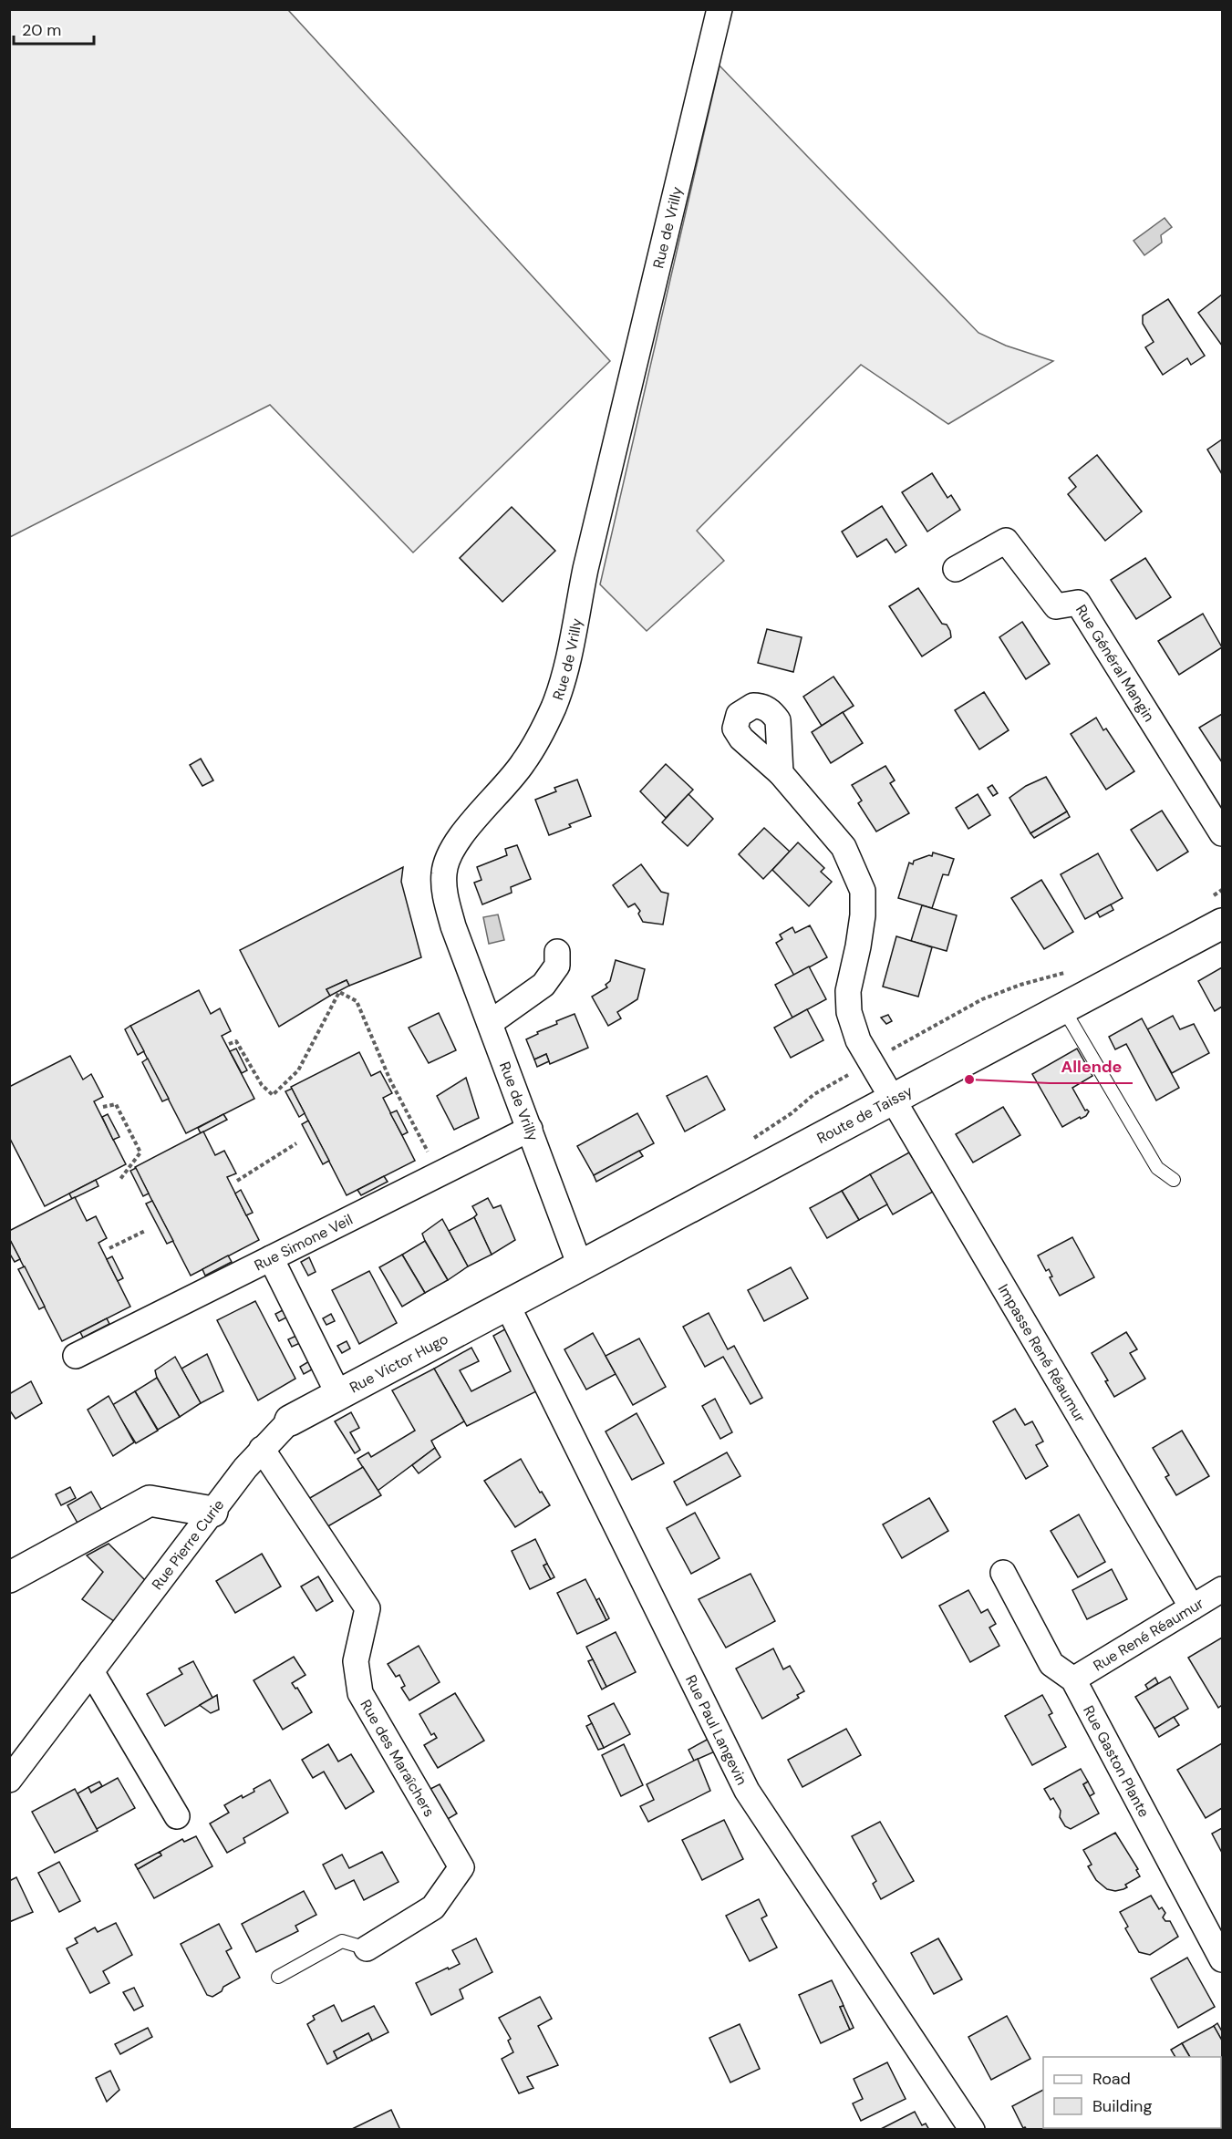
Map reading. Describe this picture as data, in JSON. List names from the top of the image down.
{
  "streets": {
    "street": [
      "Rue de Vrilly",
      "Rue Général Mangin",
      "Route de Taissy",
      "Rue Simone Veil",
      "Impasse René Réaumur",
      "Rue Victor Hugo",
      "Rue Pierre Curie",
      "Rue René Réaumur",
      "Rue Paul Langevin",
      "Rue des Maraîchers",
      "Rue Gaston Plante"
    ]
  },
  "crossings": [
    ["Rue de Vrilly", "Route de Taissy"],
    ["Rue de Vrilly", "Rue Simone Veil"],
    ["Route de Taissy", "Impasse René Réaumur"],
    ["Route de Taissy", "Rue Victor Hugo"],
    ["Route de Taissy", "Rue Paul Langevin"],
    ["Impasse René Réaumur", "Rue René Réaumur"],
    ["Rue Victor Hugo", "Rue Pierre Curie"],
    ["Rue Victor Hugo", "Rue Paul Langevin"],
    ["Rue Pierre Curie", "Rue des Maraîchers"],
    ["Rue René Réaumur", "Rue Gaston Plante"]
  ],
  "places": ["Allende"],
  "legend": ["Road", "Building"],
  "scale_bar": "20 m"
}
